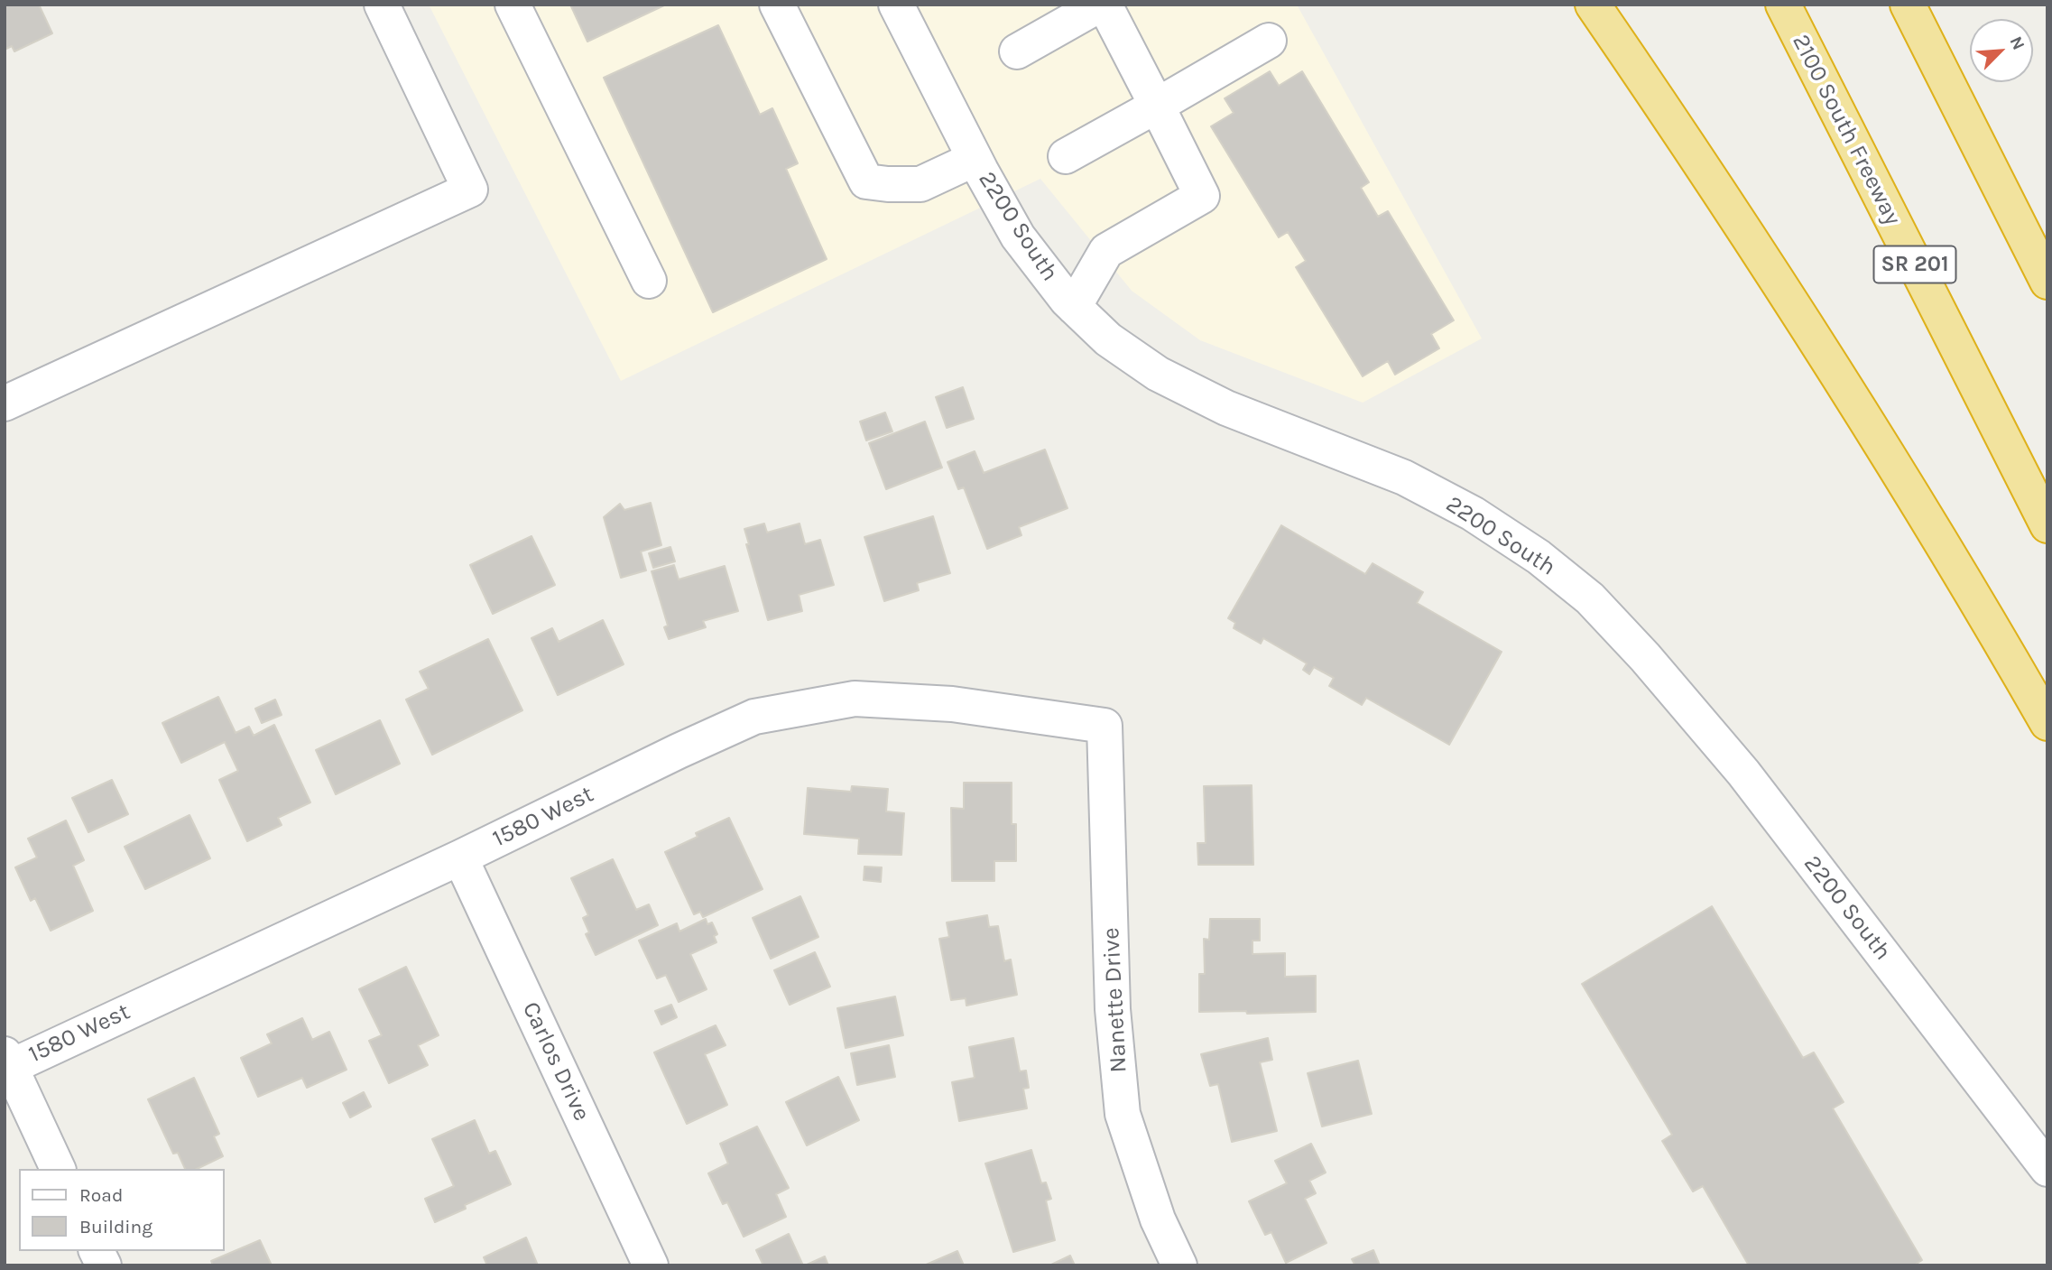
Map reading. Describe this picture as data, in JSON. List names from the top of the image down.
{
  "streets": {
    "highway": ["2100 South Freeway", "SR 201"],
    "street": [
      "2200 South",
      "1580 West",
      "Nanette Drive",
      "Carlos Drive"
    ]
  },
  "crossings": [
    ["1580 West", "Nanette Drive"],
    ["1580 West", "Carlos Drive"]
  ],
  "legend": ["Road", "Building"],
  "north": "top right"
}
